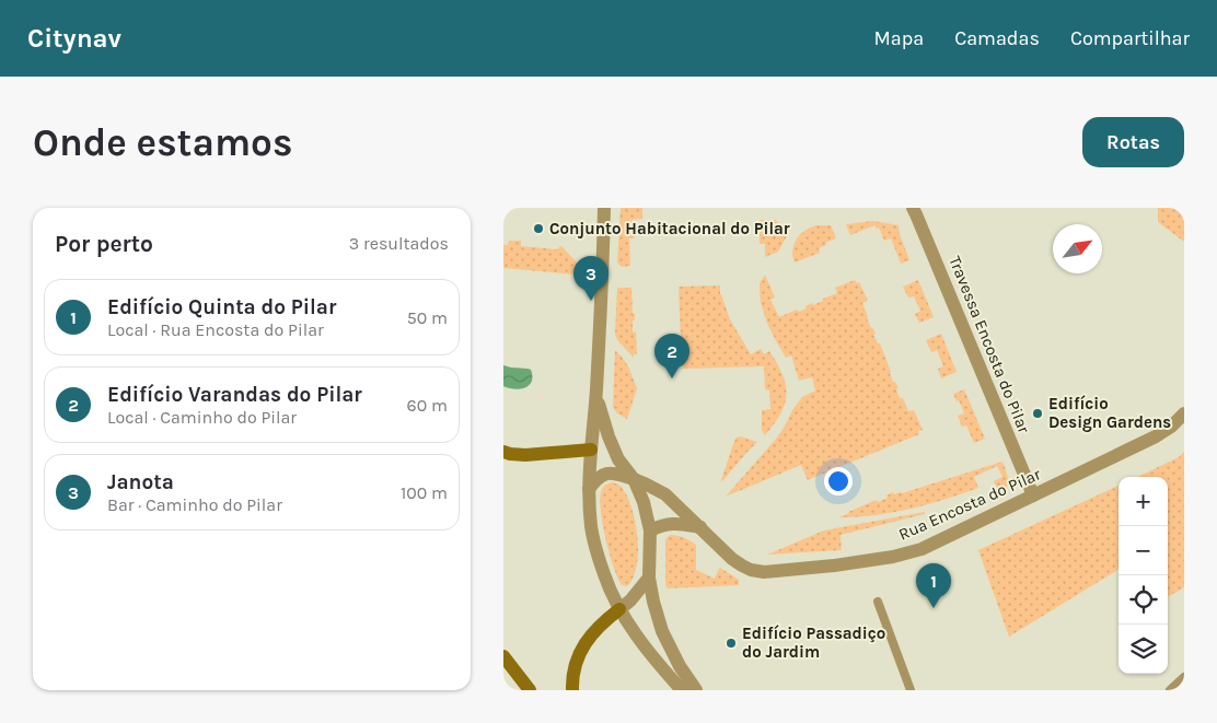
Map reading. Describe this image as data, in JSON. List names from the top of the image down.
{
  "streets": {
    "street": ["Travessa Encosta do Pilar", "Rua Encosta do Pilar"]
  },
  "crossings": [
    ["Travessa Encosta do Pilar", "Rua Encosta do Pilar"]
  ],
  "places": ["Conjunto Habitacional do Pilar", "Edifício Design Gardens", "Edifício Passadiço do Jardim"],
  "north": "top right",
  "page": {
    "header": "Citynav",
    "nav": ["Mapa", "Camadas", "Compartilhar"],
    "buttons": "Rotas",
    "title": "Onde estamos",
    "heading": ["Por perto", "3 resultados"],
    "pins": ["3", "2", "1"],
    "list": [
      {
        "mark": "1",
        "name": "Edifício Quinta do Pilar",
        "note": "Local · Rua Encosta do Pilar",
        "value": "50 m"
      },
      {
        "mark": "2",
        "name": "Edifício Varandas do Pilar",
        "note": "Local · Caminho do Pilar",
        "value": "60 m"
      },
      {
        "mark": "3",
        "name": "Janota",
        "note": "Bar · Caminho do Pilar",
        "value": "100 m"
      }
    ],
    "map_buttons": ["+", "−"]
  }
}
